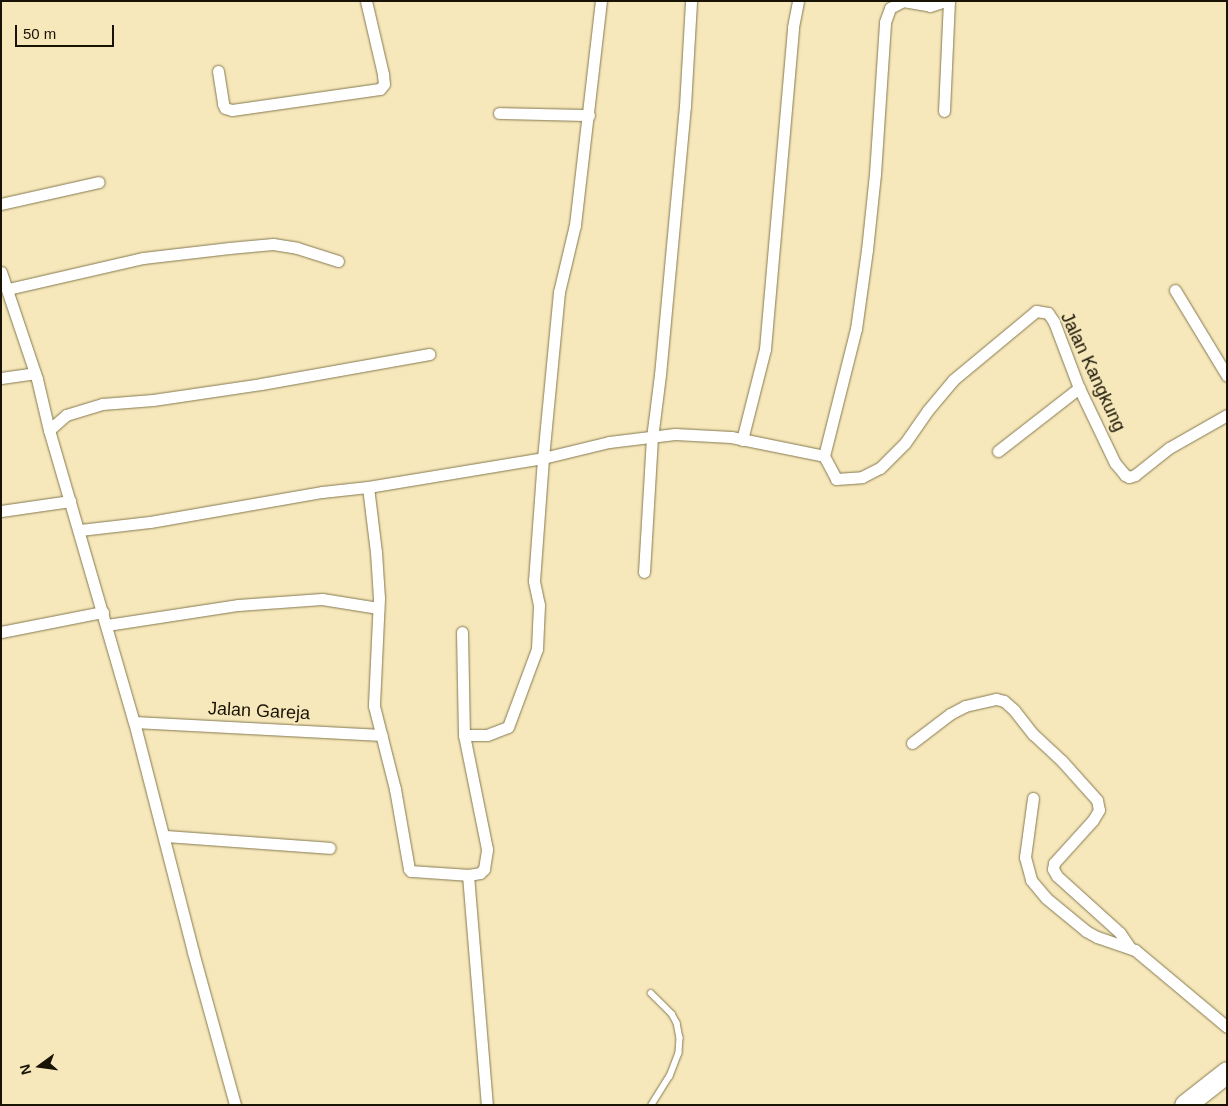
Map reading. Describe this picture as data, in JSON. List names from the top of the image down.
{
  "streets": {
    "street": ["Jalan Kangkung", "Jalan Gareja"]
  },
  "scale_bar": "50 m",
  "north": "left"
}
